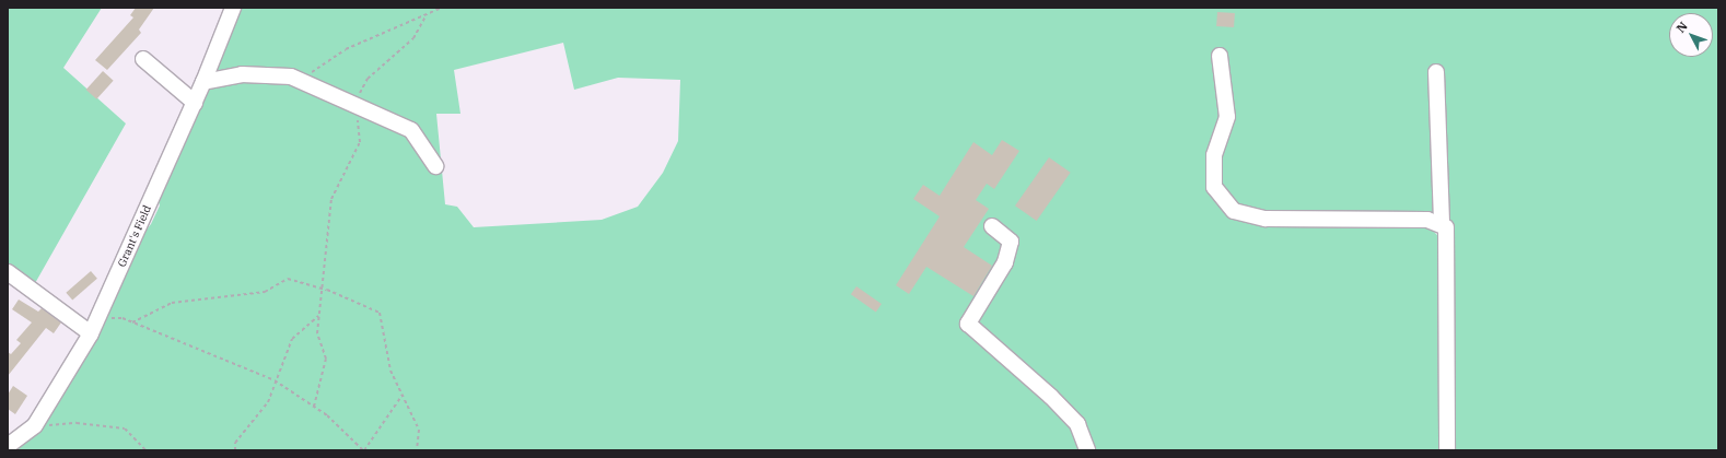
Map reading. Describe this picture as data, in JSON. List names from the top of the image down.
{
  "streets": {
    "street": ["Grant's Field"]
  },
  "north": "top left"
}
